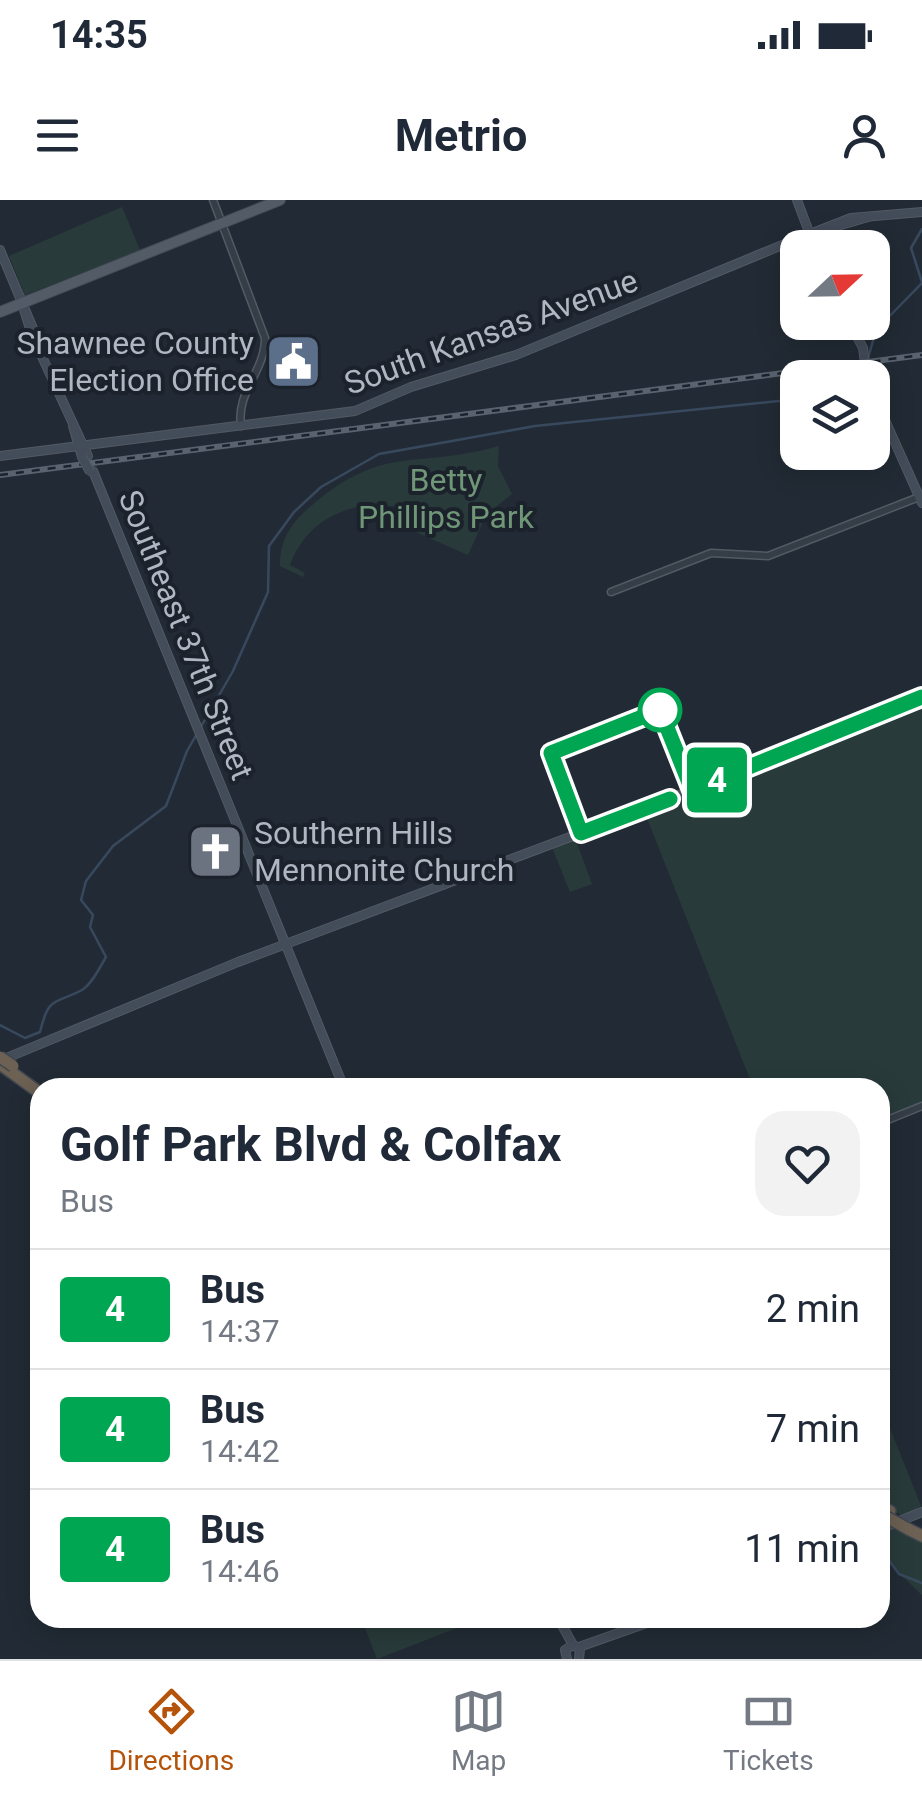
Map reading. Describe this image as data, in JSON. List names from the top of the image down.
{
  "streets": {
    "main road": ["South Kansas Avenue", "Southeast 37th Street"]
  },
  "crossings": [
    ["South Kansas Avenue", "Southeast 37th Street"]
  ],
  "parks": ["Betty Phillips Park"],
  "places": {
    "public building": ["Shawnee County Election Office"],
    "church": ["Southern Hills Mennonite Church"]
  },
  "lines": ["bus line 4"],
  "north": "right",
  "page": {
    "status": "14:35",
    "header": "Metrio",
    "on_map": "4",
    "heading": ["Golf Park Blvd & Colfax", "Bus"],
    "list": [
      {
        "mark": "4",
        "name": "Bus",
        "note": "14:37",
        "value": "2 min"
      },
      {
        "mark": "4",
        "name": "Bus",
        "note": "14:42",
        "value": "7 min"
      },
      {
        "mark": "4",
        "name": "Bus",
        "note": "14:46",
        "value": "11 min"
      }
    ],
    "tabs": ["Directions", "Map", "Tickets"]
  }
}
